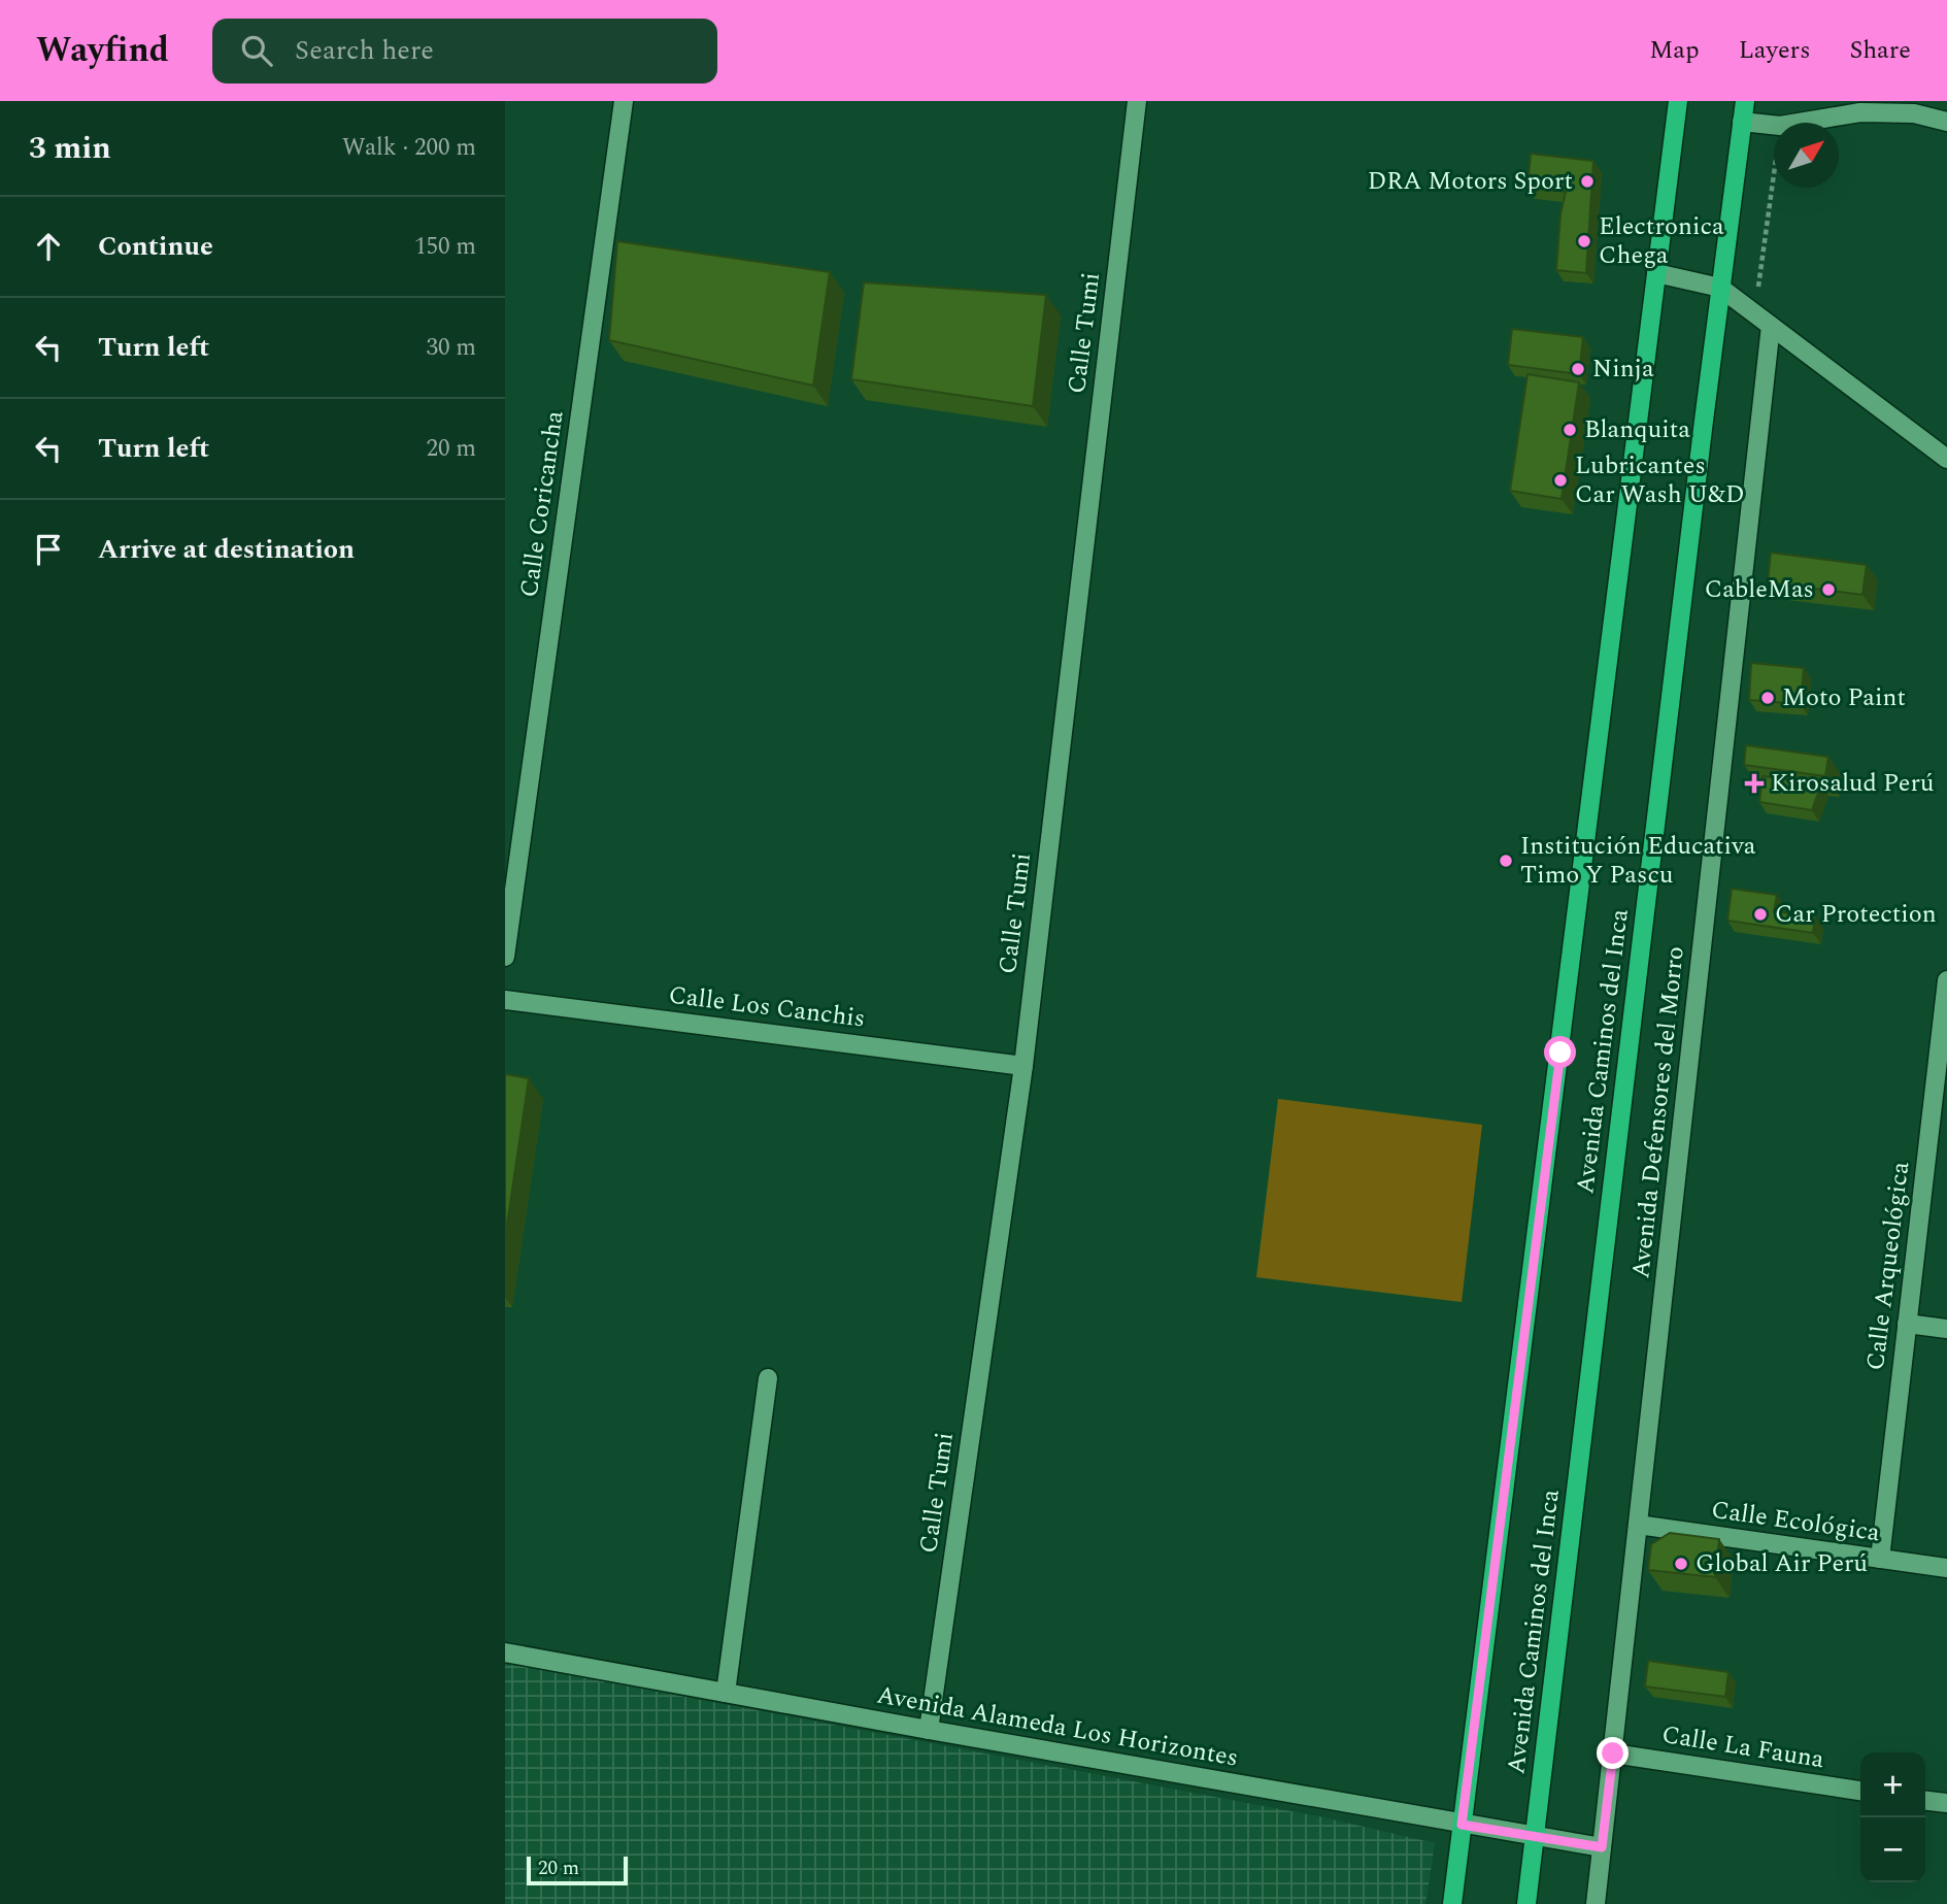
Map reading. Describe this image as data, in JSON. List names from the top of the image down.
{
  "streets": {
    "main road": ["Avenida Caminos del Inca"],
    "street": [
      "Calle Tumi",
      "Calle Coricancha",
      "Calle Los Canchis",
      "Avenida Defensores del Morro",
      "Calle Arqueológica",
      "Calle Ecológica",
      "Avenida Alameda Los Horizontes",
      "Calle La Fauna"
    ]
  },
  "crossings": [
    ["Calle Tumi", "Calle Los Canchis"],
    ["Calle Tumi", "Avenida Alameda Los Horizontes"],
    ["Avenida Caminos del Inca", "Avenida Alameda Los Horizontes"],
    ["Avenida Defensores del Morro", "Calle Ecológica"],
    ["Avenida Defensores del Morro", "Avenida Alameda Los Horizontes"],
    ["Avenida Defensores del Morro", "Calle La Fauna"],
    ["Calle Arqueológica", "Calle Ecológica"]
  ],
  "places": {
    "other": [
      "DRA Motors Sport",
      "Electronica Chega",
      "Ninja",
      "Blanquita",
      "Lubricantes Car Wash U&D",
      "CableMas",
      "Moto Paint",
      "Institución Educativa Timo Y Pascu",
      "Car Protection",
      "Global Air Perú"
    ],
    "health": ["Kirosalud Perú"]
  },
  "scale_bar": "20 m",
  "north": "top right",
  "page": {
    "header": "Wayfind",
    "search": "Search here",
    "nav": ["Map", "Layers", "Share"],
    "heading": ["3 min", "Walk · 200 m"],
    "list": [
      ["Continue", "150 m"],
      ["Turn left", "30 m"],
      ["Turn left", "20 m"],
      "Arrive at destination"
    ],
    "map_buttons": ["+", "−"],
    "scale": "20 m"
  }
}
